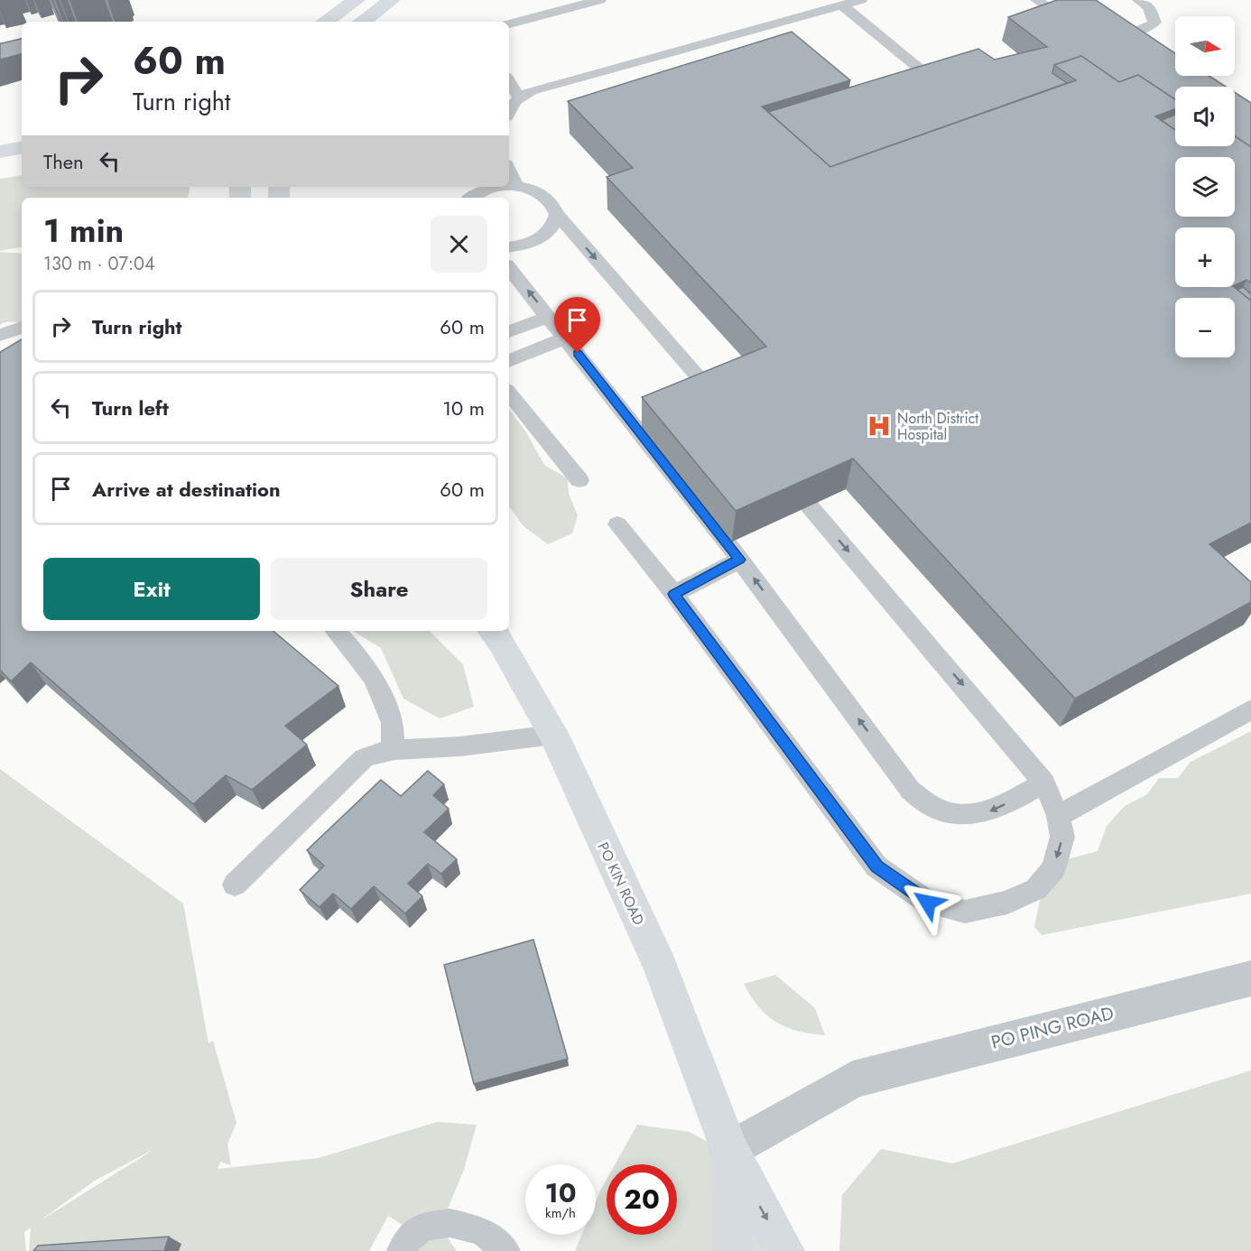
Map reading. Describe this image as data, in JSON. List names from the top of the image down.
{
  "streets": {
    "street": ["PO KIN ROAD", "PO PING ROAD"]
  },
  "crossings": [
    ["PO KIN ROAD", "PO PING ROAD"]
  ],
  "places": {
    "hospital": ["North District Hospital"]
  },
  "north": "right",
  "page": {
    "map_buttons": ["+", "−"],
    "turn": ["60 m", "Turn right"],
    "then": "Then",
    "heading": ["1 min", "130 m · 07:04"],
    "list": [
      {
        "name": "Turn right",
        "value": "60 m"
      },
      {
        "name": "Turn left",
        "value": "10 m"
      },
      {
        "name": "Arrive at destination",
        "value": "60 m"
      }
    ],
    "buttons": ["Exit", "Share"],
    "speed": "10 km/h",
    "limit": "20"
  }
}
